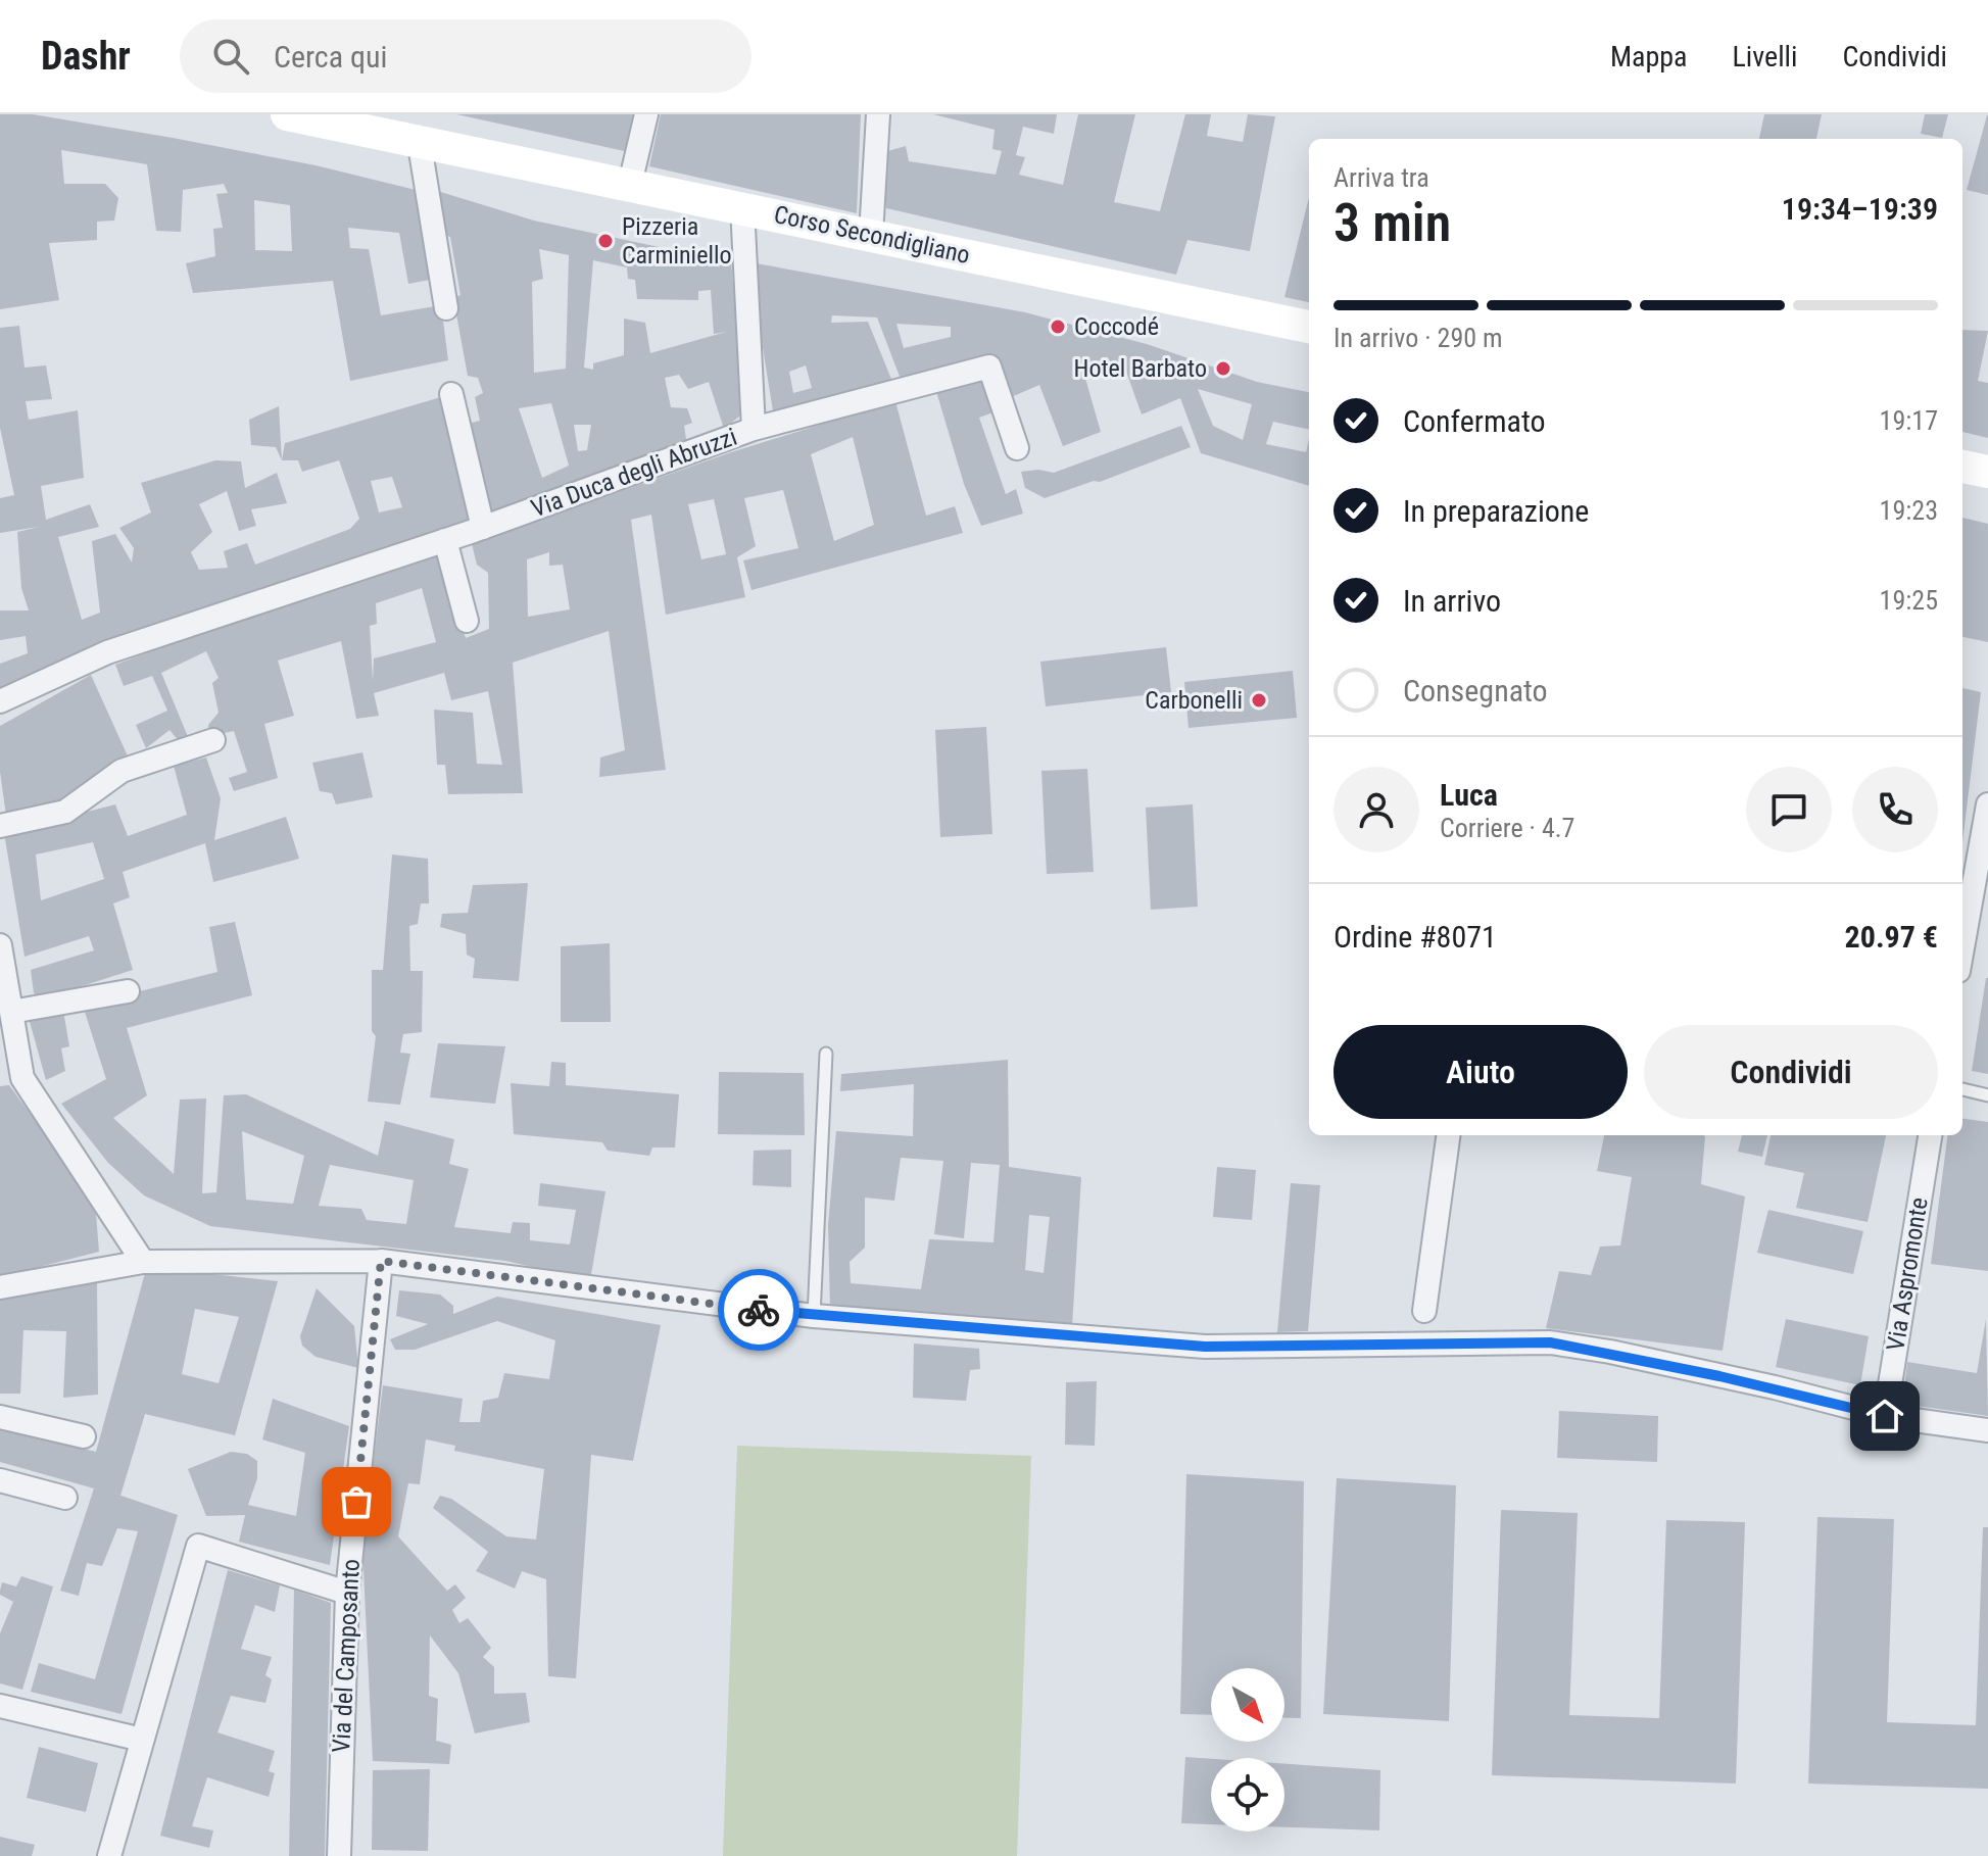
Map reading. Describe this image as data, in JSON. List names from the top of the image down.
{
  "streets": {
    "main road": ["Corso Secondigliano"],
    "street": ["Via Duca degli Abruzzi", "Via Aspromonte", "Via del Camposanto"]
  },
  "crossings": [
    ["Corso Secondigliano", "Via Duca degli Abruzzi"]
  ],
  "places": [
    "Pizzeria Carminiello",
    "Coccodé",
    "Hotel Barbato",
    "Carbonelli"
  ],
  "north": "bottom right",
  "page": {
    "header": "Dashr",
    "search": "Cerca qui",
    "nav": ["Mappa", "Livelli", "Condividi"],
    "heading": ["3 min", "Arriva tra", "19:34–19:39"],
    "panel": [
      "Luca",
      "Corriere · 4.7",
      "Ordine #8071",
      "20.97 €"
    ],
    "bar": "In arrivo · 290 m",
    "list": [
      ["Confermato", "19:17"],
      ["In preparazione", "19:23"],
      ["In arrivo", "19:25"],
      "Consegnato"
    ],
    "buttons": ["Aiuto", "Condividi"]
  }
}
